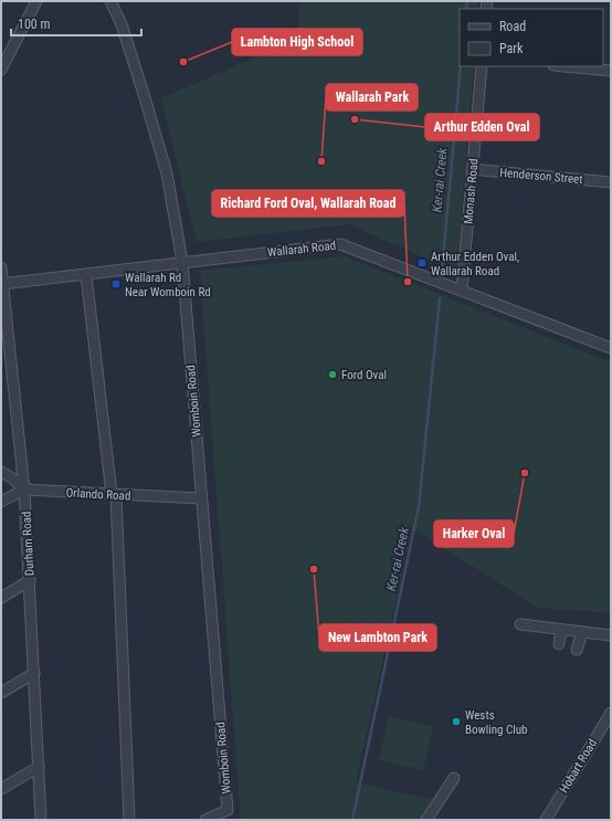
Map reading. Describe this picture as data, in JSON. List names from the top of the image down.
{
  "streets": {
    "street": [
      "Henderson Street",
      "Monash Road",
      "Wallarah Road",
      "Womboin Road",
      "Orlando Road",
      "Durham Road",
      "Hobart Road"
    ]
  },
  "crossings": [
    ["Henderson Street", "Monash Road"],
    ["Monash Road", "Wallarah Road"],
    ["Wallarah Road", "Womboin Road"],
    ["Wallarah Road", "Durham Road"],
    ["Womboin Road", "Orlando Road"],
    ["Orlando Road", "Durham Road"]
  ],
  "water": ["Ker-rai Creek"],
  "places": {
    "other": [
      "Lambton High School",
      "Arthur Edden Oval",
      "Wallarah Park",
      "Richard Ford Oval, Wallarah Road",
      "Ford Oval",
      "Harker Oval",
      "New Lambton Park",
      "Wests Bowling Club"
    ],
    "transit": ["Arthur Edden Oval, Wallarah Road", "Wallarah Rd Near Womboin Rd"]
  },
  "legend": ["Road", "Park"],
  "scale_bar": "100 m"
}
